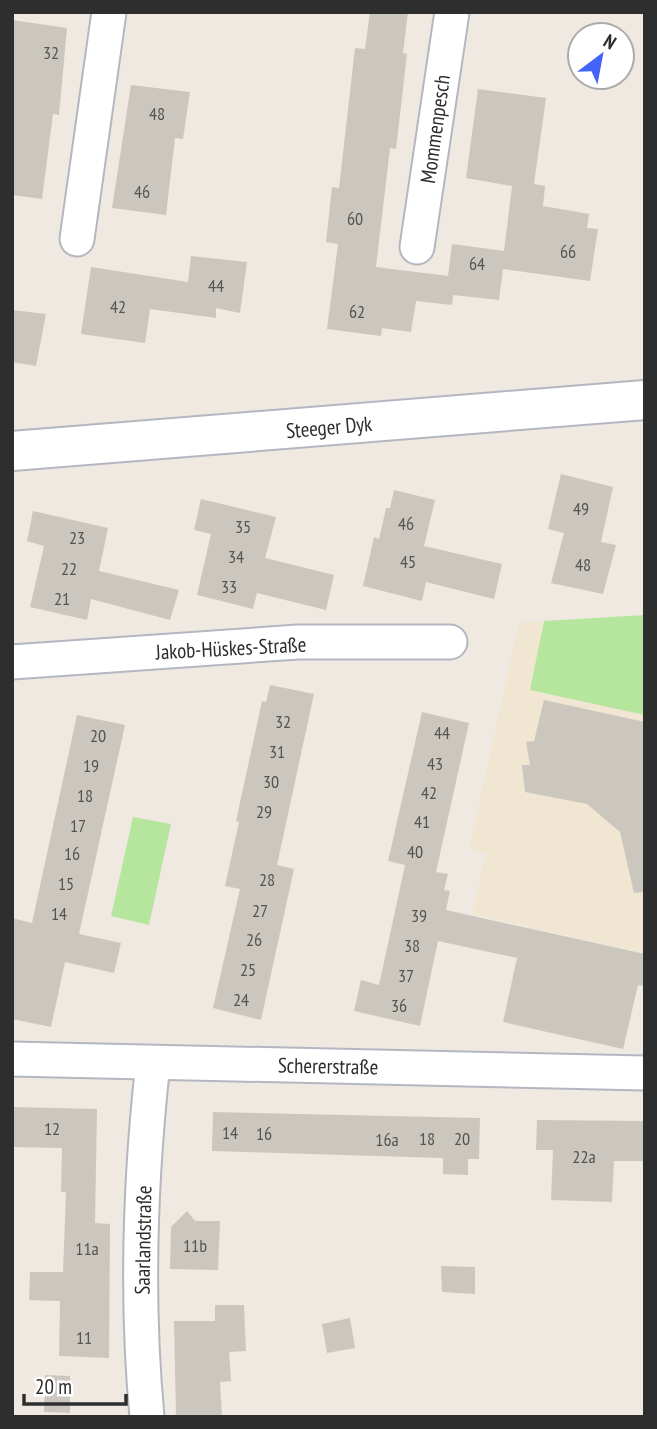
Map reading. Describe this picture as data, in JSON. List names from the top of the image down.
{
  "streets": {
    "street": [
      "Mommenpesch",
      "Steeger Dyk",
      "Jakob-Hüskes-Straße",
      "Schererstraße",
      "Saarlandstraße"
    ]
  },
  "crossings": [
    ["Schererstraße", "Saarlandstraße"]
  ],
  "house_numbers": [
    "32",
    "48",
    "46",
    "60",
    "66",
    "64",
    "44",
    "42",
    "62",
    "49",
    "46",
    "35",
    "23",
    "34",
    "45",
    "48",
    "22",
    "33",
    "21",
    "32",
    "44",
    "20",
    "31",
    "43",
    "19",
    "30",
    "42",
    "18",
    "29",
    "41",
    "17",
    "40",
    "16",
    "28",
    "15",
    "27",
    "14",
    "39",
    "26",
    "38",
    "25",
    "37",
    "24",
    "36",
    "12",
    "14",
    "16",
    "18",
    "20",
    "16a",
    "22a",
    "11b",
    "11a",
    "11"
  ],
  "scale_bar": "20 m",
  "north": "top right"
}
